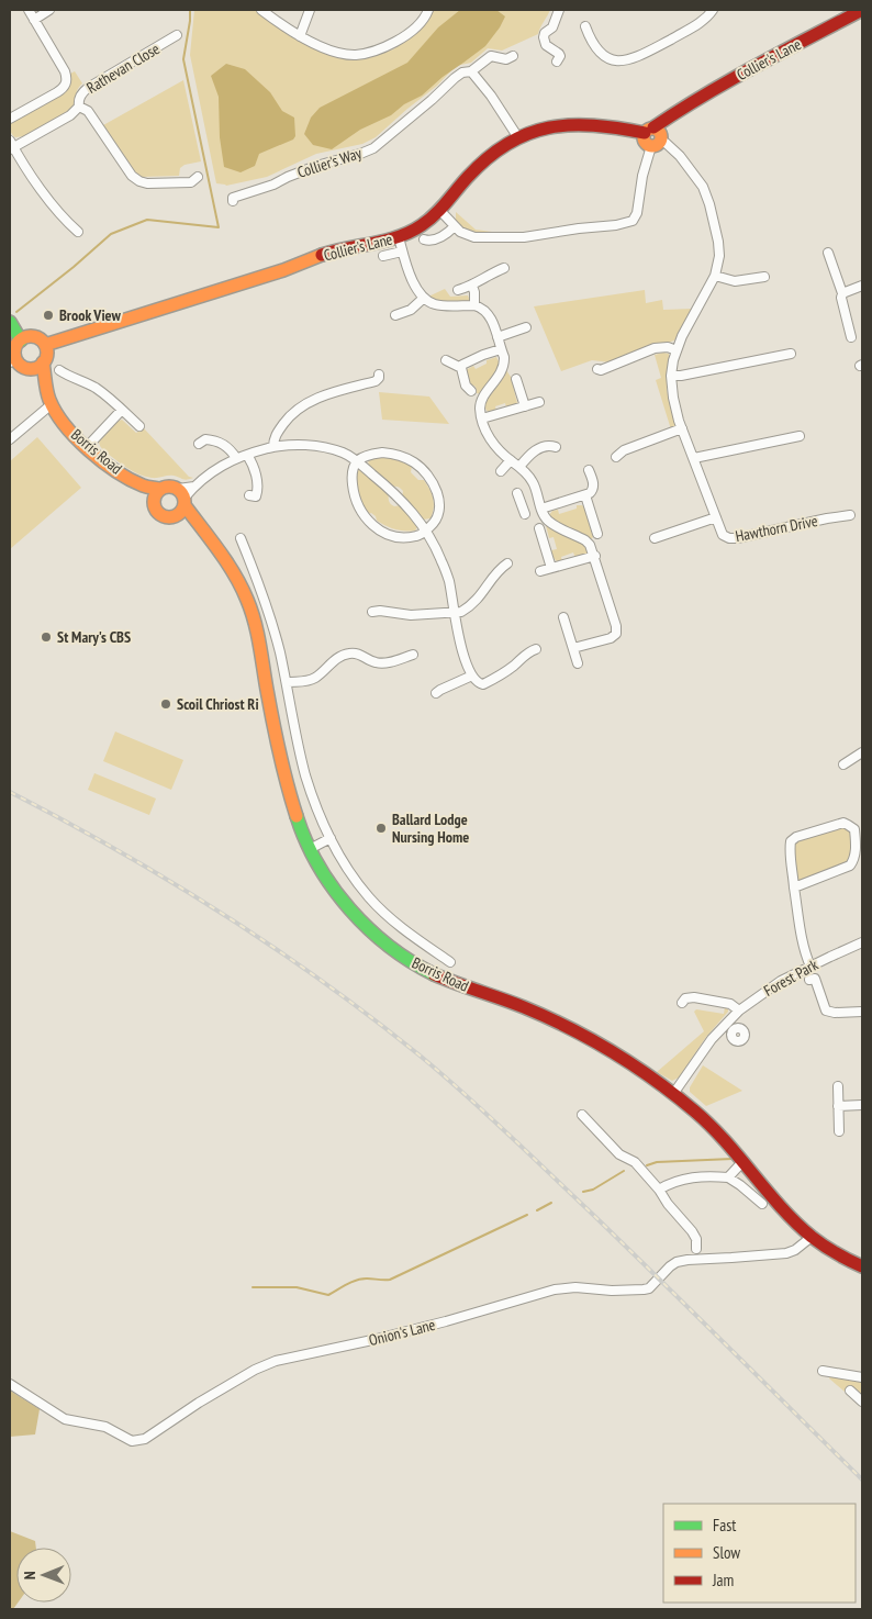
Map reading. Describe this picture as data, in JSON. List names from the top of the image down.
{
  "streets": {
    "street": [
      "Collier's Lane",
      "Rathevan Close",
      "Collier's Way",
      "Borris Road",
      "Hawthorn Drive",
      "Forest Park",
      "Onion's Lane"
    ]
  },
  "crossings": [
    ["Collier's Lane", "Borris Road"],
    ["Collier's Lane", "Hawthorn Drive"],
    ["Borris Road", "Forest Park"],
    ["Borris Road", "Onion's Lane"]
  ],
  "places": [
    "Brook View",
    "St Mary's CBS",
    "Scoil Chriost Ri",
    "Ballard Lodge Nursing Home"
  ],
  "legend": ["Fast", "Slow", "Jam"],
  "north": "left"
}
